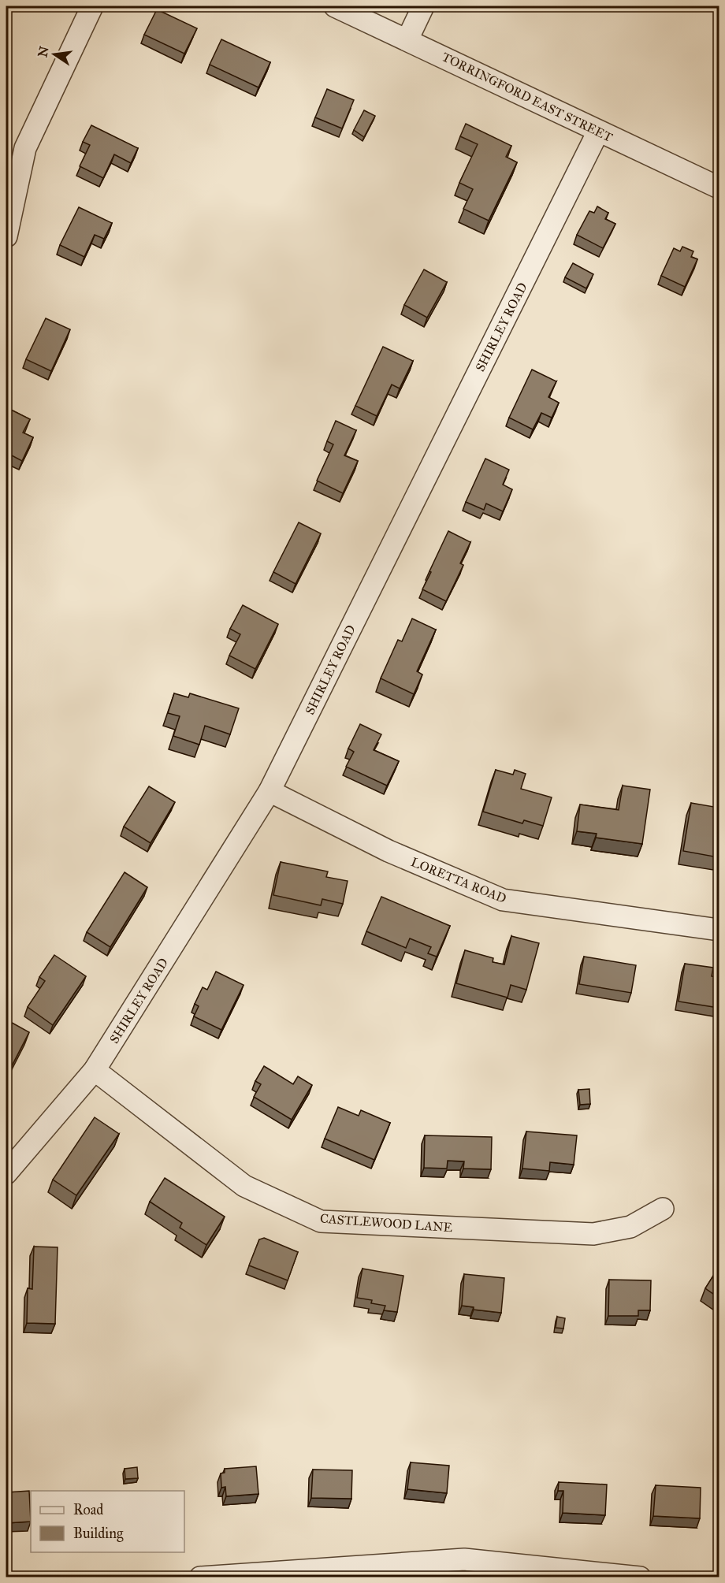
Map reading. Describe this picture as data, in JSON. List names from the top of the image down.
{
  "streets": {
    "street": [
      "TORRINGFORD EAST STREET",
      "SHIRLEY ROAD",
      "LORETTA ROAD",
      "CASTLEWOOD LANE"
    ]
  },
  "crossings": [
    ["TORRINGFORD EAST STREET", "SHIRLEY ROAD"],
    ["SHIRLEY ROAD", "LORETTA ROAD"],
    ["SHIRLEY ROAD", "CASTLEWOOD LANE"]
  ],
  "legend": ["Road", "Building"],
  "north": "left"
}
